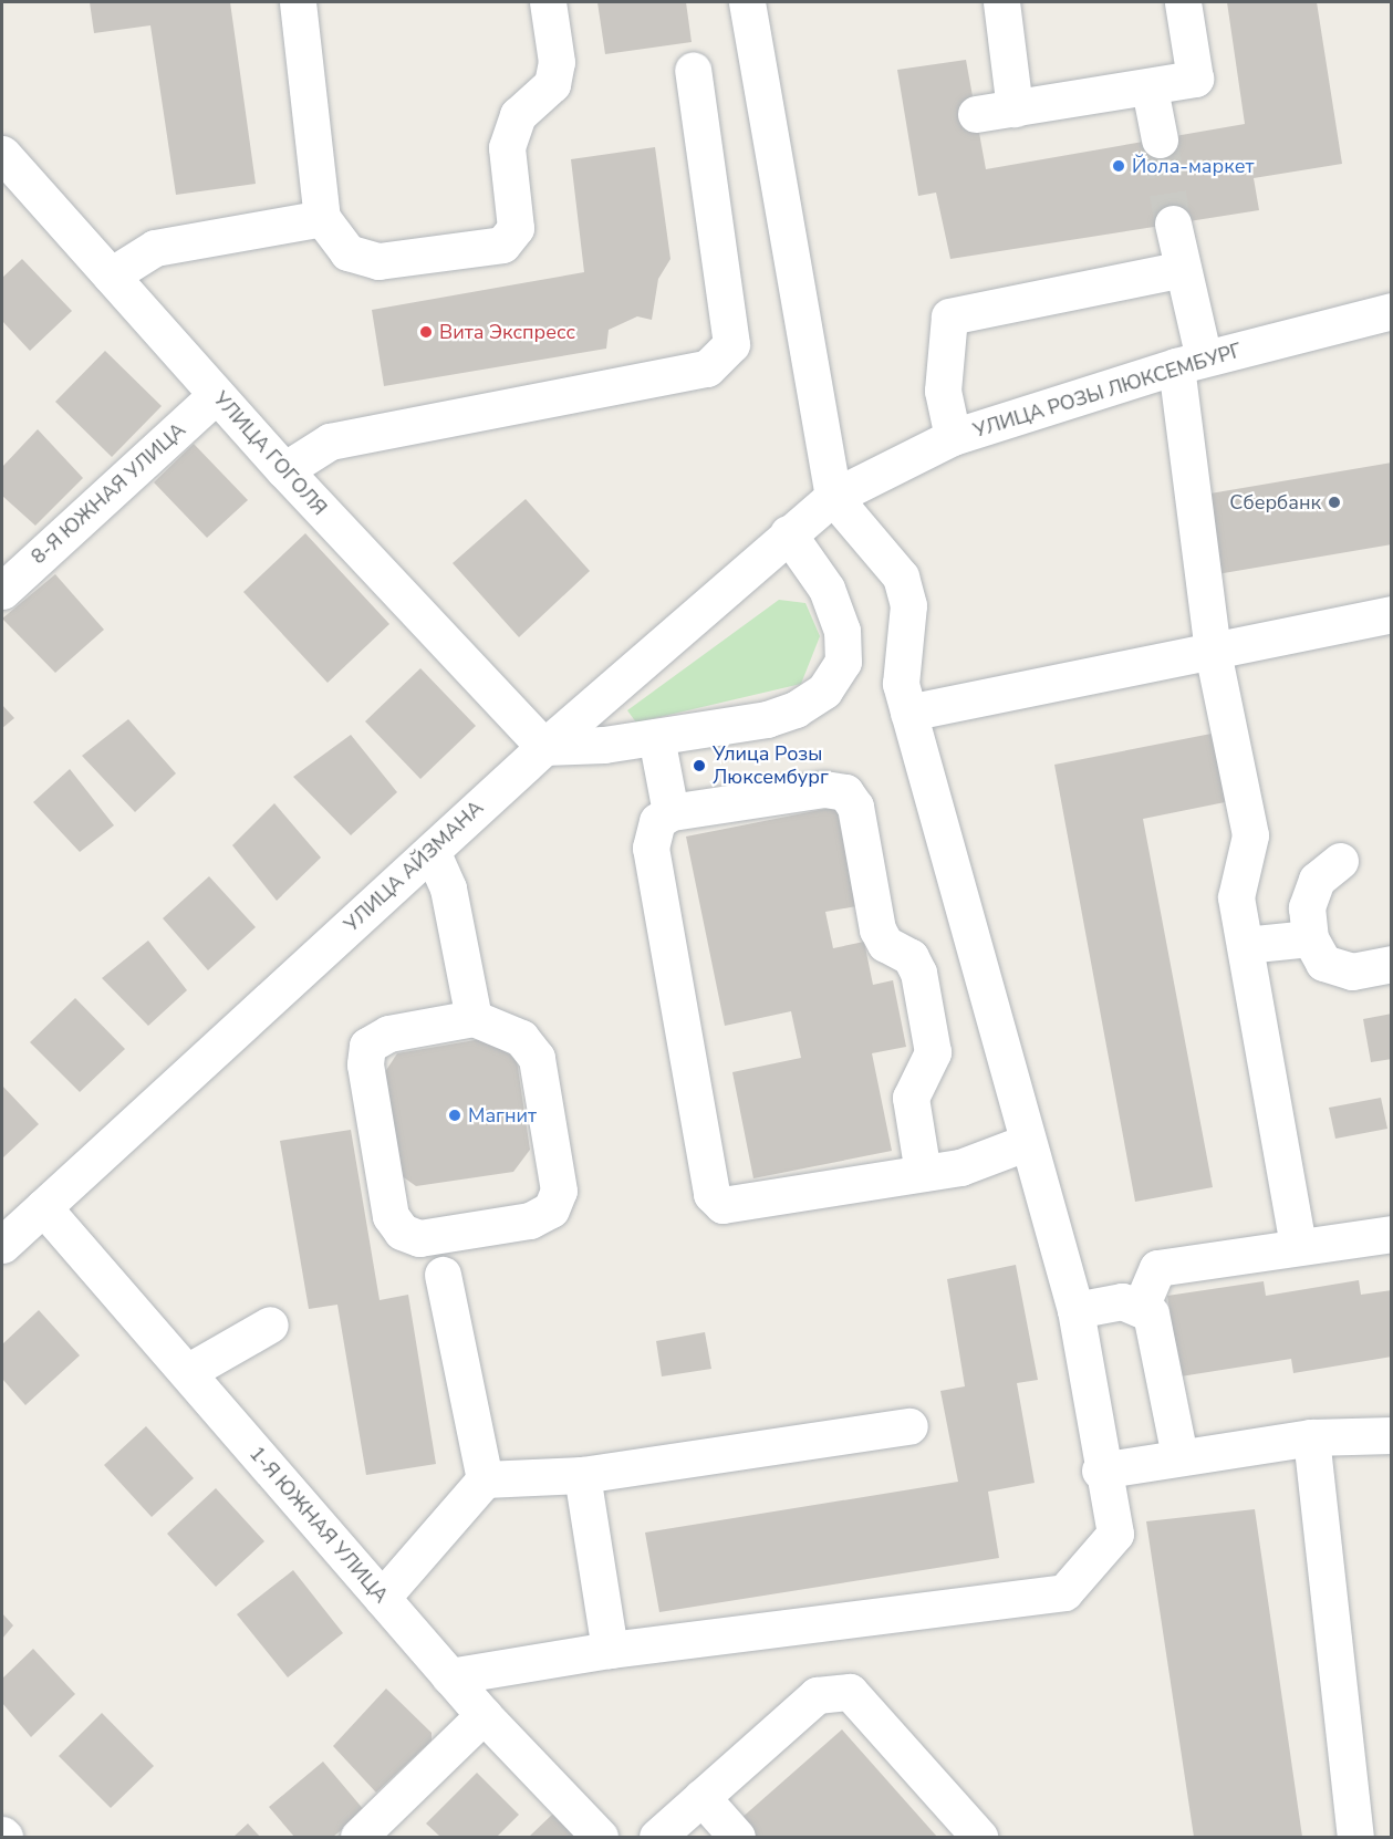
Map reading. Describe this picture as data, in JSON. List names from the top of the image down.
{
  "streets": {
    "street": [
      "УЛИЦА РОЗЫ ЛЮКСЕМБУРГ",
      "УЛИЦА ГОГОЛЯ",
      "8-Я ЮЖНАЯ УЛИЦА",
      "УЛИЦА АЙЗМАНА",
      "1-Я ЮЖНАЯ УЛИЦА"
    ]
  },
  "crossings": [
    ["УЛИЦА РОЗЫ ЛЮКСЕМБУРГ", "УЛИЦА АЙЗМАНА"],
    ["УЛИЦА ГОГОЛЯ", "8-Я ЮЖНАЯ УЛИЦА"],
    ["УЛИЦА ГОГОЛЯ", "УЛИЦА АЙЗМАНА"],
    ["УЛИЦА АЙЗМАНА", "1-Я ЮЖНАЯ УЛИЦА"]
  ],
  "places": [
    "Йола-маркет",
    "Вита Экспресс",
    "Сбербанк",
    "Улица Розы Люксембург",
    "Магнит"
  ]
}
